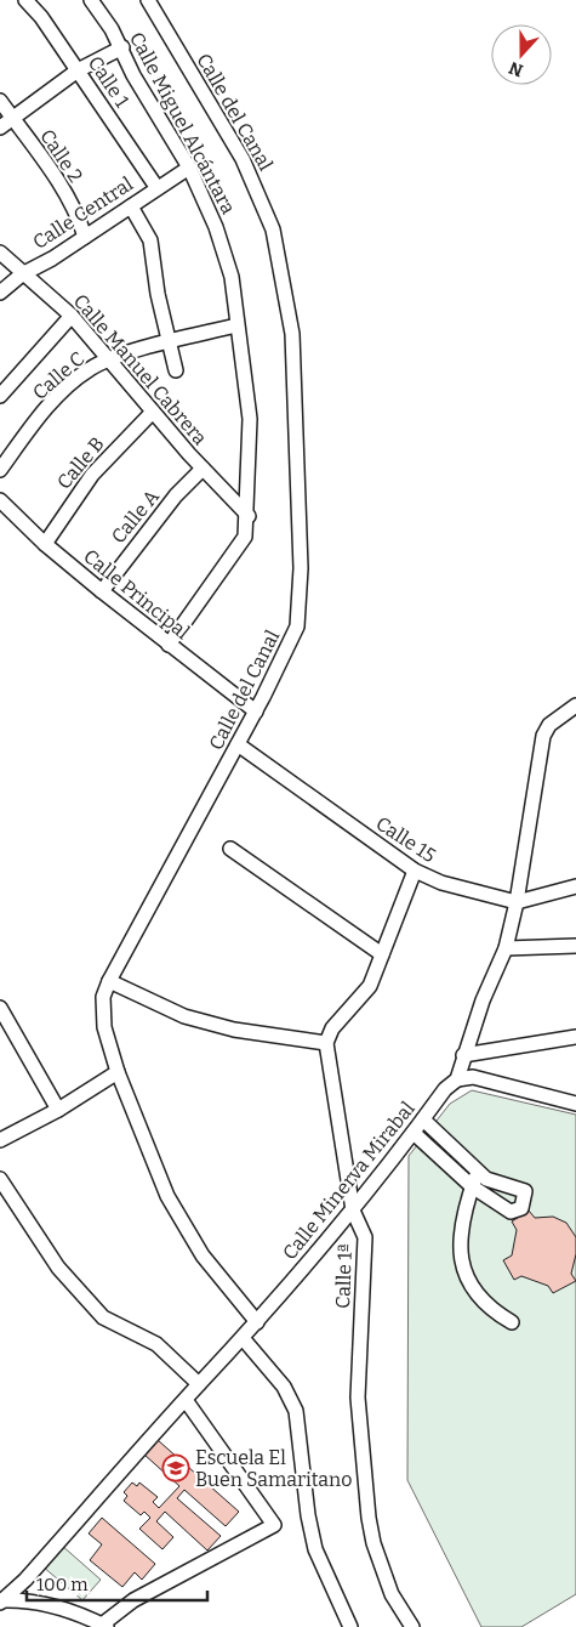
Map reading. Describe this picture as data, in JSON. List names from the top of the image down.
{
  "streets": {
    "street": [
      "Calle 1",
      "Calle del Canal",
      "Calle Miguel Alcántara",
      "Calle 2",
      "Calle Central",
      "Calle Manuel Cabrera",
      "Calle C",
      "Calle B",
      "Calle A",
      "Calle Principal",
      "Calle 15",
      "Calle Minerva Mirabal",
      "Calle 1ª"
    ]
  },
  "crossings": [
    ["Calle 1", "Calle Central"],
    ["Calle del Canal", "Calle Principal"],
    ["Calle del Canal", "Calle 15"],
    ["Calle del Canal", "Calle Minerva Mirabal"],
    ["Calle Miguel Alcántara", "Calle Central"],
    ["Calle Miguel Alcántara", "Calle Manuel Cabrera"],
    ["Calle Miguel Alcántara", "Calle C"],
    ["Calle Miguel Alcántara", "Calle Principal"],
    ["Calle 2", "Calle Central"],
    ["Calle Central", "Calle Manuel Cabrera"],
    ["Calle Manuel Cabrera", "Calle C"],
    ["Calle Manuel Cabrera", "Calle B"],
    ["Calle Manuel Cabrera", "Calle A"],
    ["Calle B", "Calle Principal"],
    ["Calle A", "Calle Principal"],
    ["Calle 15", "Calle Minerva Mirabal"],
    ["Calle Minerva Mirabal", "Calle 1ª"]
  ],
  "places": {
    "school or university": ["Escuela El Buen Samaritano"]
  },
  "scale_bar": "100 m",
  "north": "bottom"
}
